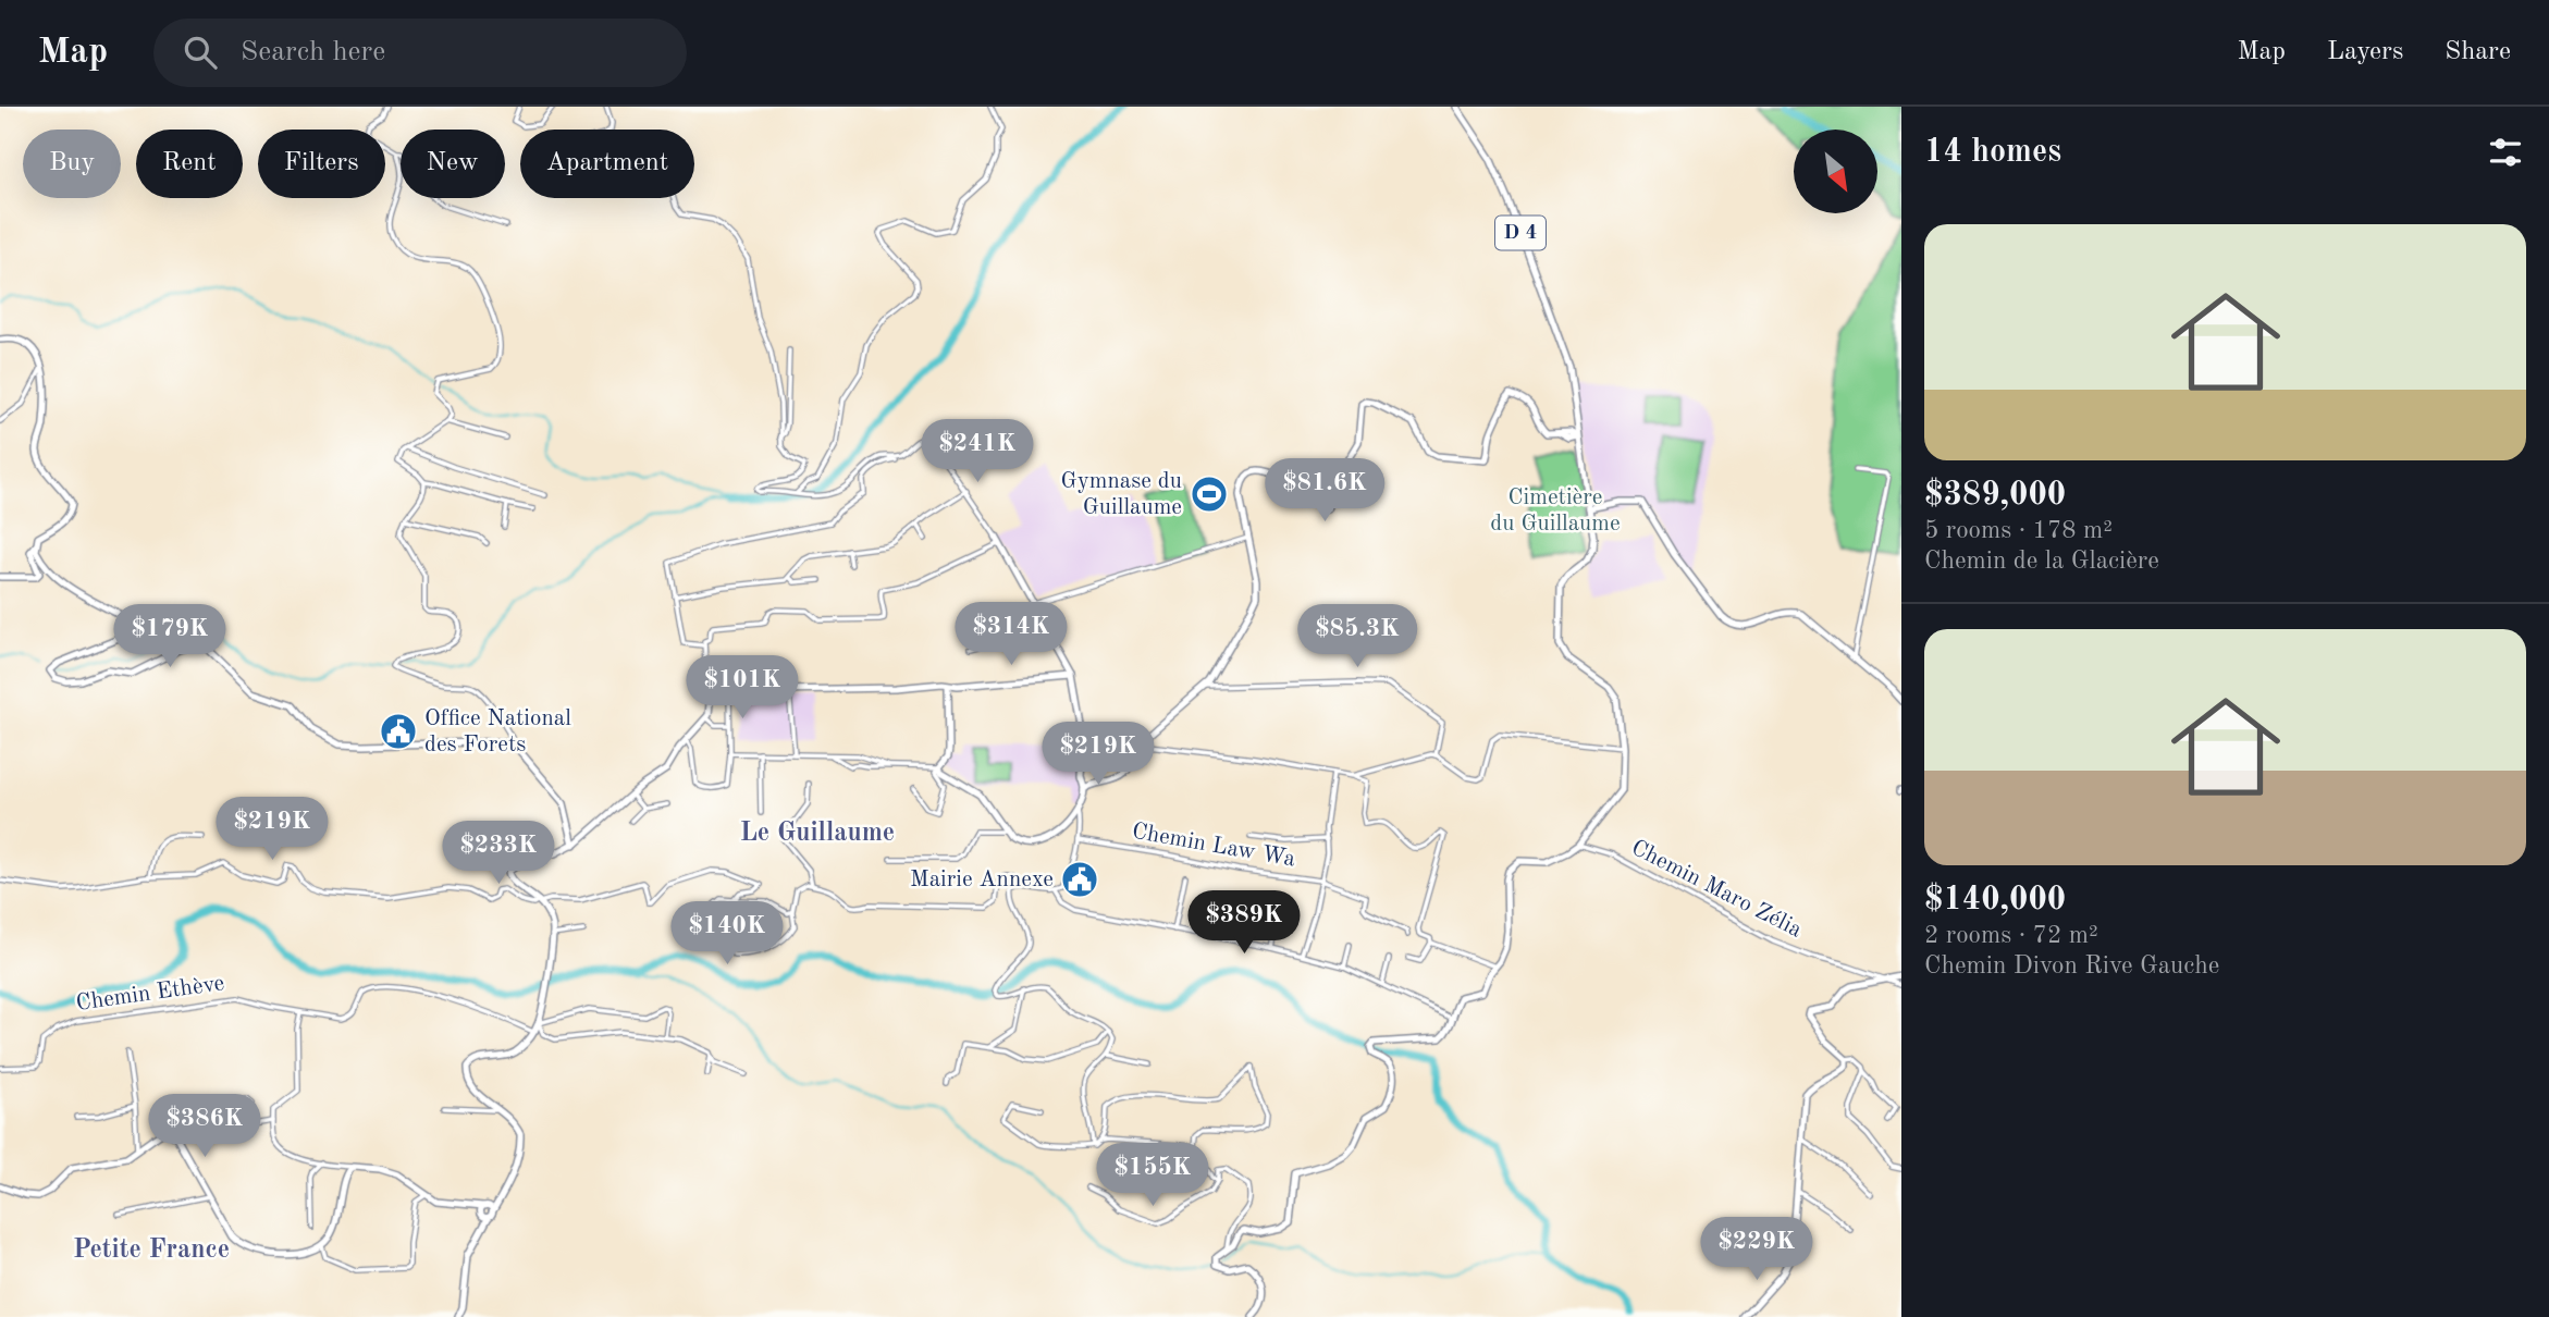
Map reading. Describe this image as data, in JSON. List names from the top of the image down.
{
  "streets": {
    "main road": ["D 4"],
    "street": ["Chemin Law Wa", "Chemin Maro Zélia", "Chemin Ethève"]
  },
  "districts": ["Le Guillaume", "Petite France"],
  "parks": ["Cimetière du Guillaume"],
  "places": {
    "sports": ["Gymnase du Guillaume"],
    "public building": ["Office National des Forets", "Mairie Annexe"]
  },
  "north": "bottom right",
  "page": {
    "header": "Map",
    "search": "Search here",
    "nav": ["Map", "Layers", "Share"],
    "heading": "14 homes",
    "chip": [
      "Buy",
      "Rent",
      "Filters",
      "New",
      "Apartment"
    ],
    "list": [
      {
        "name": "$389,000",
        "note": "5 rooms · 178 m² · Chemin de la Glacière"
      },
      {
        "name": "$140,000",
        "note": "2 rooms · 72 m² · Chemin Divon Rive Gauche"
      }
    ],
    "price": [
      "$241K",
      "$81.6K",
      "$314K",
      "$179K",
      "$85.3K",
      "$101K",
      "$219K",
      "$219K",
      "$233K",
      "$389K",
      "$140K",
      "$386K",
      "$155K",
      "$229K"
    ]
  }
}
